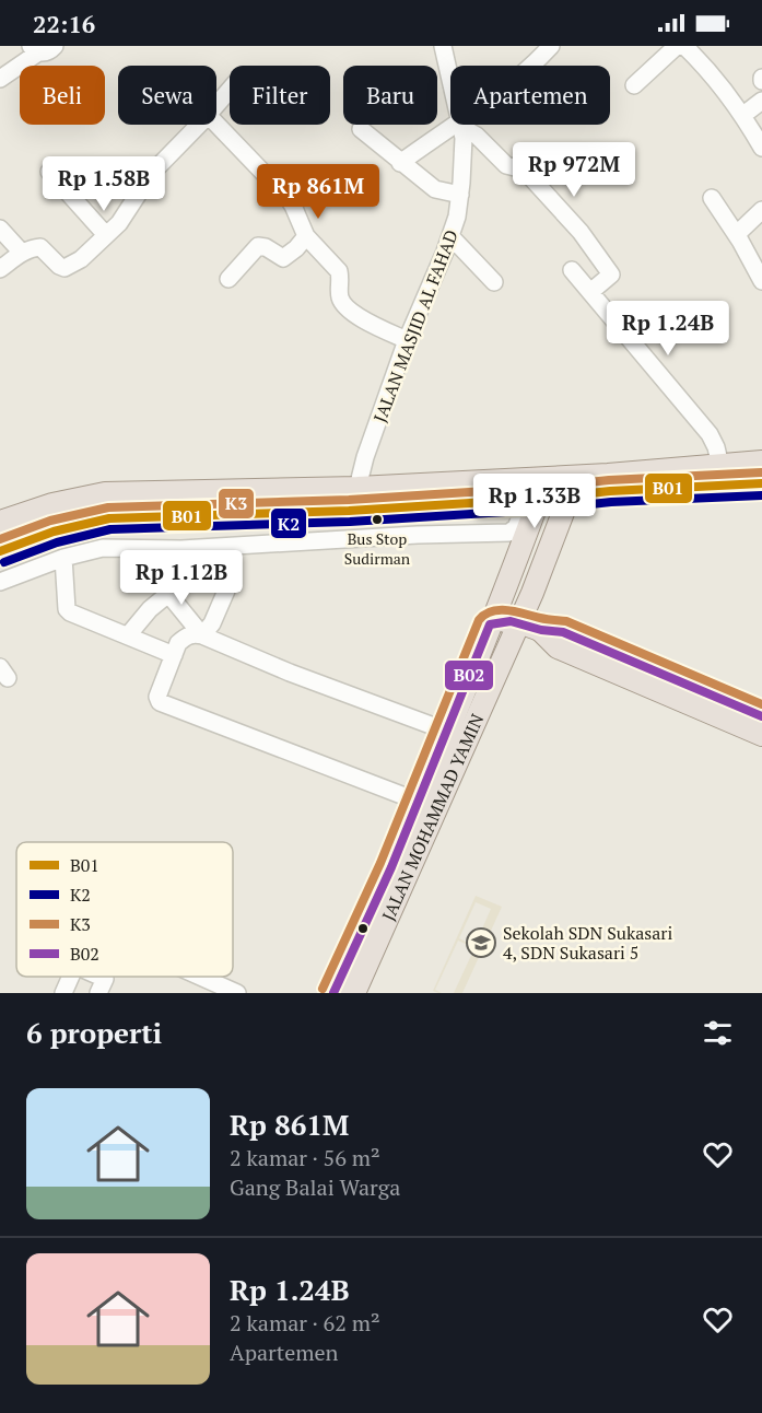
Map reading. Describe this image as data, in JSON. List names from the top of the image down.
{
  "streets": {
    "main road": ["JALAN MOHAMMAD YAMIN"],
    "street": ["JALAN MASJID AL FAHAD"]
  },
  "places": {
    "other": ["Bus Stop Sudirman"],
    "school or university": ["Sekolah SDN Sukasari 4, SDN Sukasari 5"]
  },
  "lines": [
    "transit line K3",
    "transit line B01",
    "transit line K2",
    "transit line B02"
  ],
  "legend": [
    "B01",
    "K2",
    "K3",
    "B02"
  ],
  "page": {
    "status": "22:16",
    "chip": [
      "Beli",
      "Sewa",
      "Filter",
      "Baru",
      "Apartemen"
    ],
    "price": [
      "Rp 972M",
      "Rp 1.58B",
      "Rp 861M",
      "Rp 1.24B",
      "Rp 1.33B",
      "Rp 1.12B"
    ],
    "heading": "6 properti",
    "list": [
      {
        "name": "Rp 861M",
        "note": "2 kamar · 56 m² · Gang Balai Warga"
      },
      {
        "name": "Rp 1.24B",
        "note": "2 kamar · 62 m² · Apartemen"
      }
    ]
  }
}
